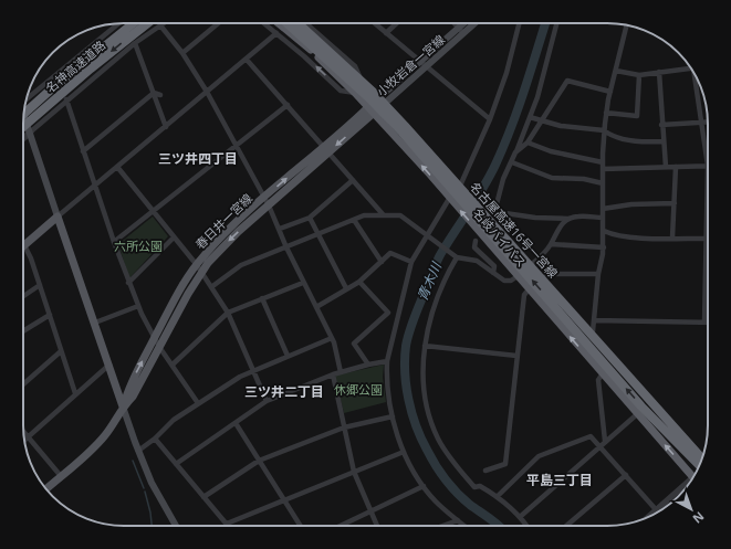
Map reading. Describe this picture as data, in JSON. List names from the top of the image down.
{
  "streets": {
    "highway": ["名神高速道路", "名古屋高速16号一宮線", "名岐バイパス"],
    "main road": ["小牧岩倉一宮線", "春日井一宮線"]
  },
  "crossings": [
    ["小牧岩倉一宮線", "春日井一宮線"],
    ["小牧岩倉一宮線", "名岐バイパス"],
    ["春日井一宮線", "名岐バイパス"]
  ],
  "districts": ["三ツ井四丁目", "三ツ井二丁目", "平島三丁目"],
  "water": ["青木川"],
  "parks": ["六所公園", "休郷公園"],
  "north": "bottom right"
}
